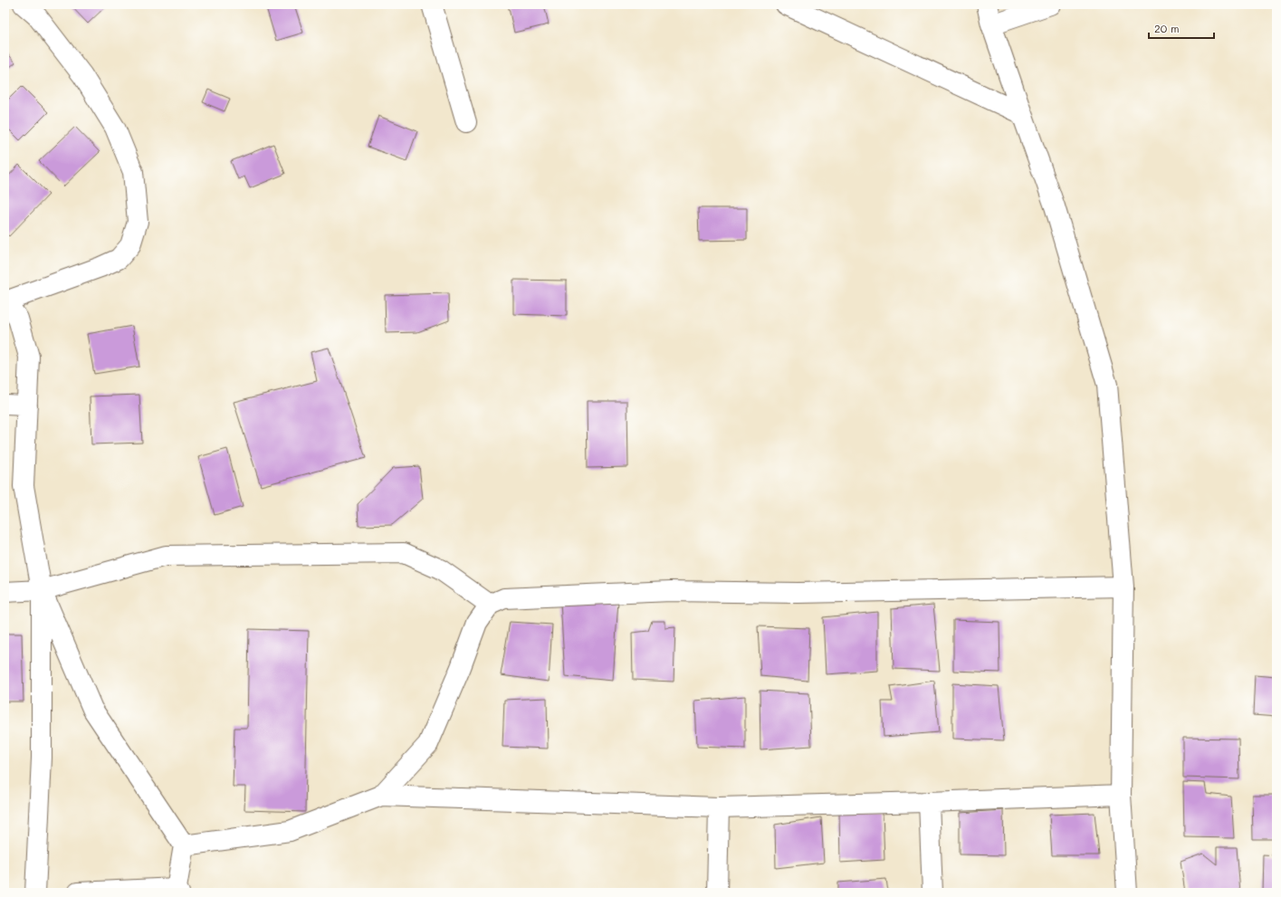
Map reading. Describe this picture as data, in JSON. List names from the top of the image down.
{
  "scale_bar": "20 m"
}
